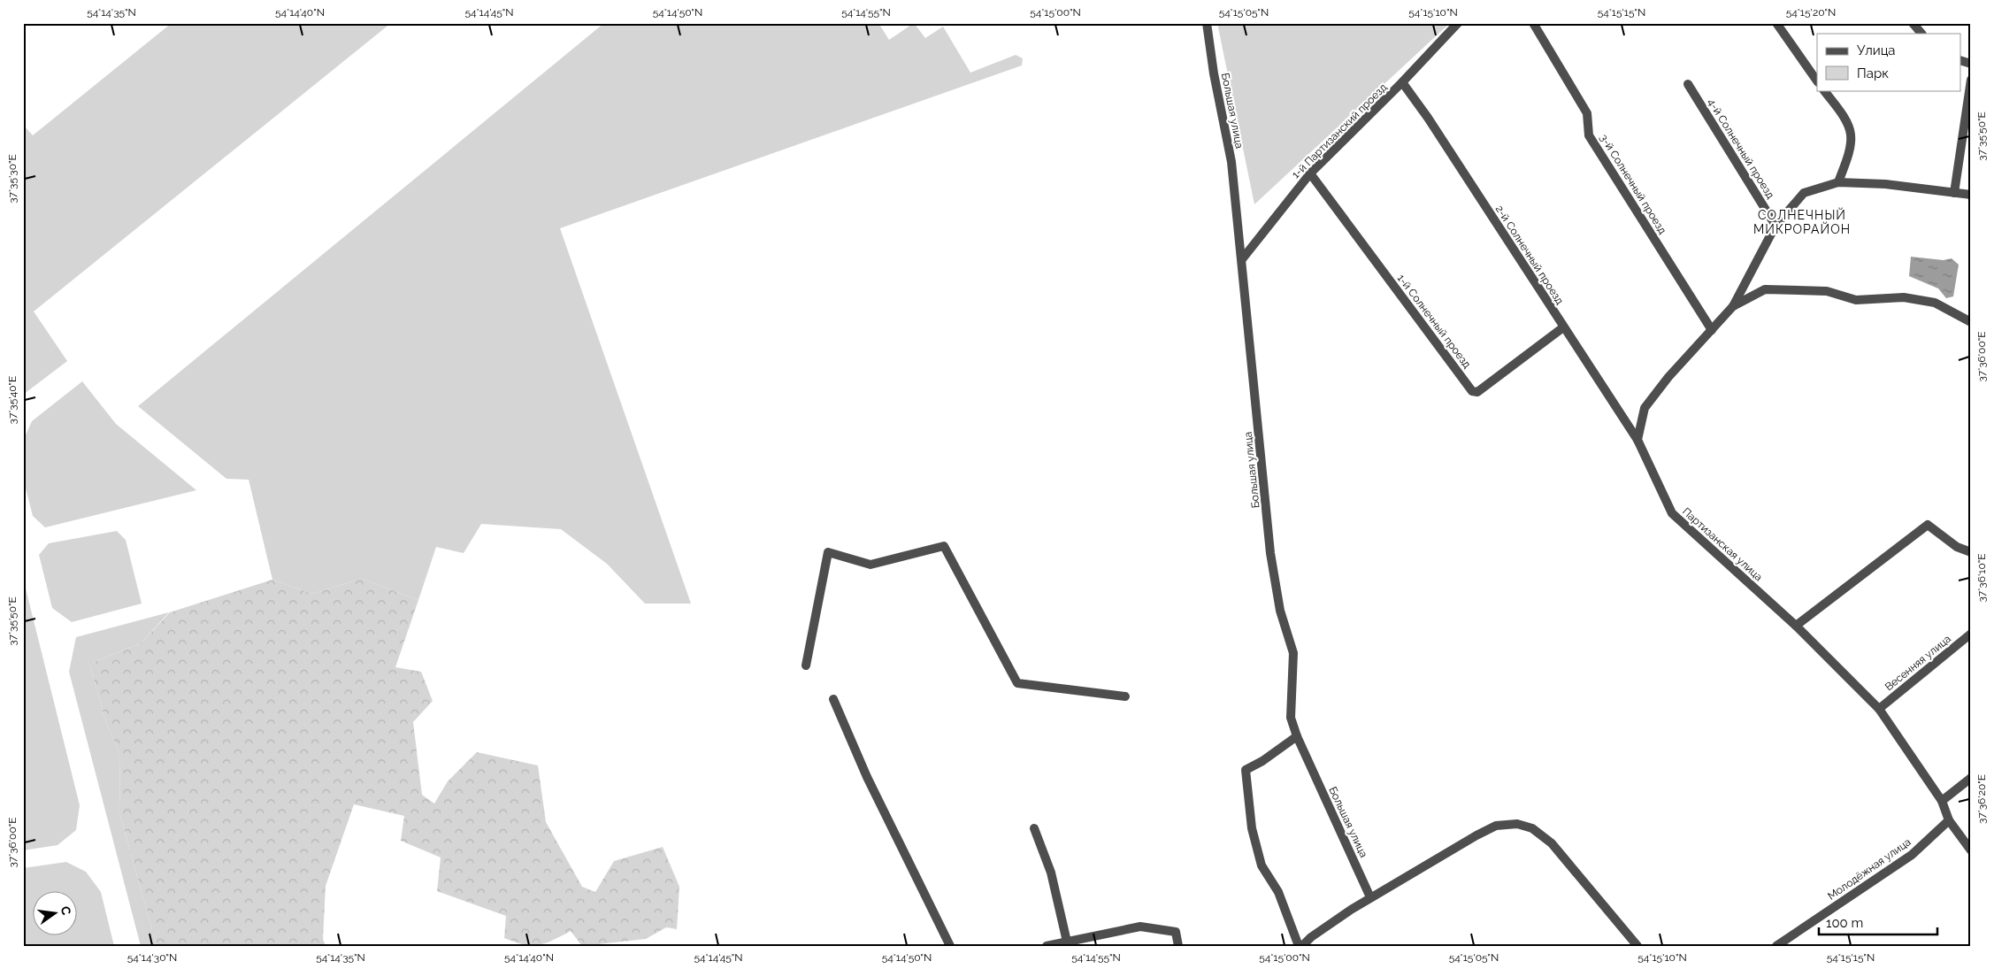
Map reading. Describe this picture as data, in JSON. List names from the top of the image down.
{
  "streets": {
    "street": [
      "Большая улица",
      "1-й Партизанский проезд",
      "4-й Солнечный проезд",
      "3-й Солнечный проезд",
      "2-й Солнечный проезд",
      "1-й Солнечный проезд",
      "Партизанская улица",
      "Весенняя улица",
      "Молодёжная улица"
    ]
  },
  "crossings": [
    ["Большая улица", "1-й Партизанский проезд"],
    ["1-й Партизанский проезд", "2-й Солнечный проезд"],
    ["1-й Партизанский проезд", "1-й Солнечный проезд"],
    ["2-й Солнечный проезд", "1-й Солнечный проезд"],
    ["2-й Солнечный проезд", "Партизанская улица"],
    ["Партизанская улица", "Весенняя улица"],
    ["Партизанская улица", "Молодёжная улица"]
  ],
  "districts": ["СОЛНЕЧНЫЙ МИКРОРАЙОН"],
  "legend": ["Улица", "Парк"],
  "scale_bar": "100 m",
  "north": "right",
  "coordinates": [
    "54°14'35\"N",
    "54°14'40\"N",
    "54°14'45\"N",
    "54°14'50\"N",
    "54°14'55\"N",
    "54°15'00\"N",
    "54°15'05\"N",
    "54°15'10\"N",
    "54°15'15\"N",
    "54°15'20\"N",
    "37°35'50\"E",
    "37°35'30\"E",
    "37°36'00\"E",
    "37°35'40\"E",
    "37°36'10\"E",
    "37°36'20\"E",
    "54°14'30\"N"
  ]
}
